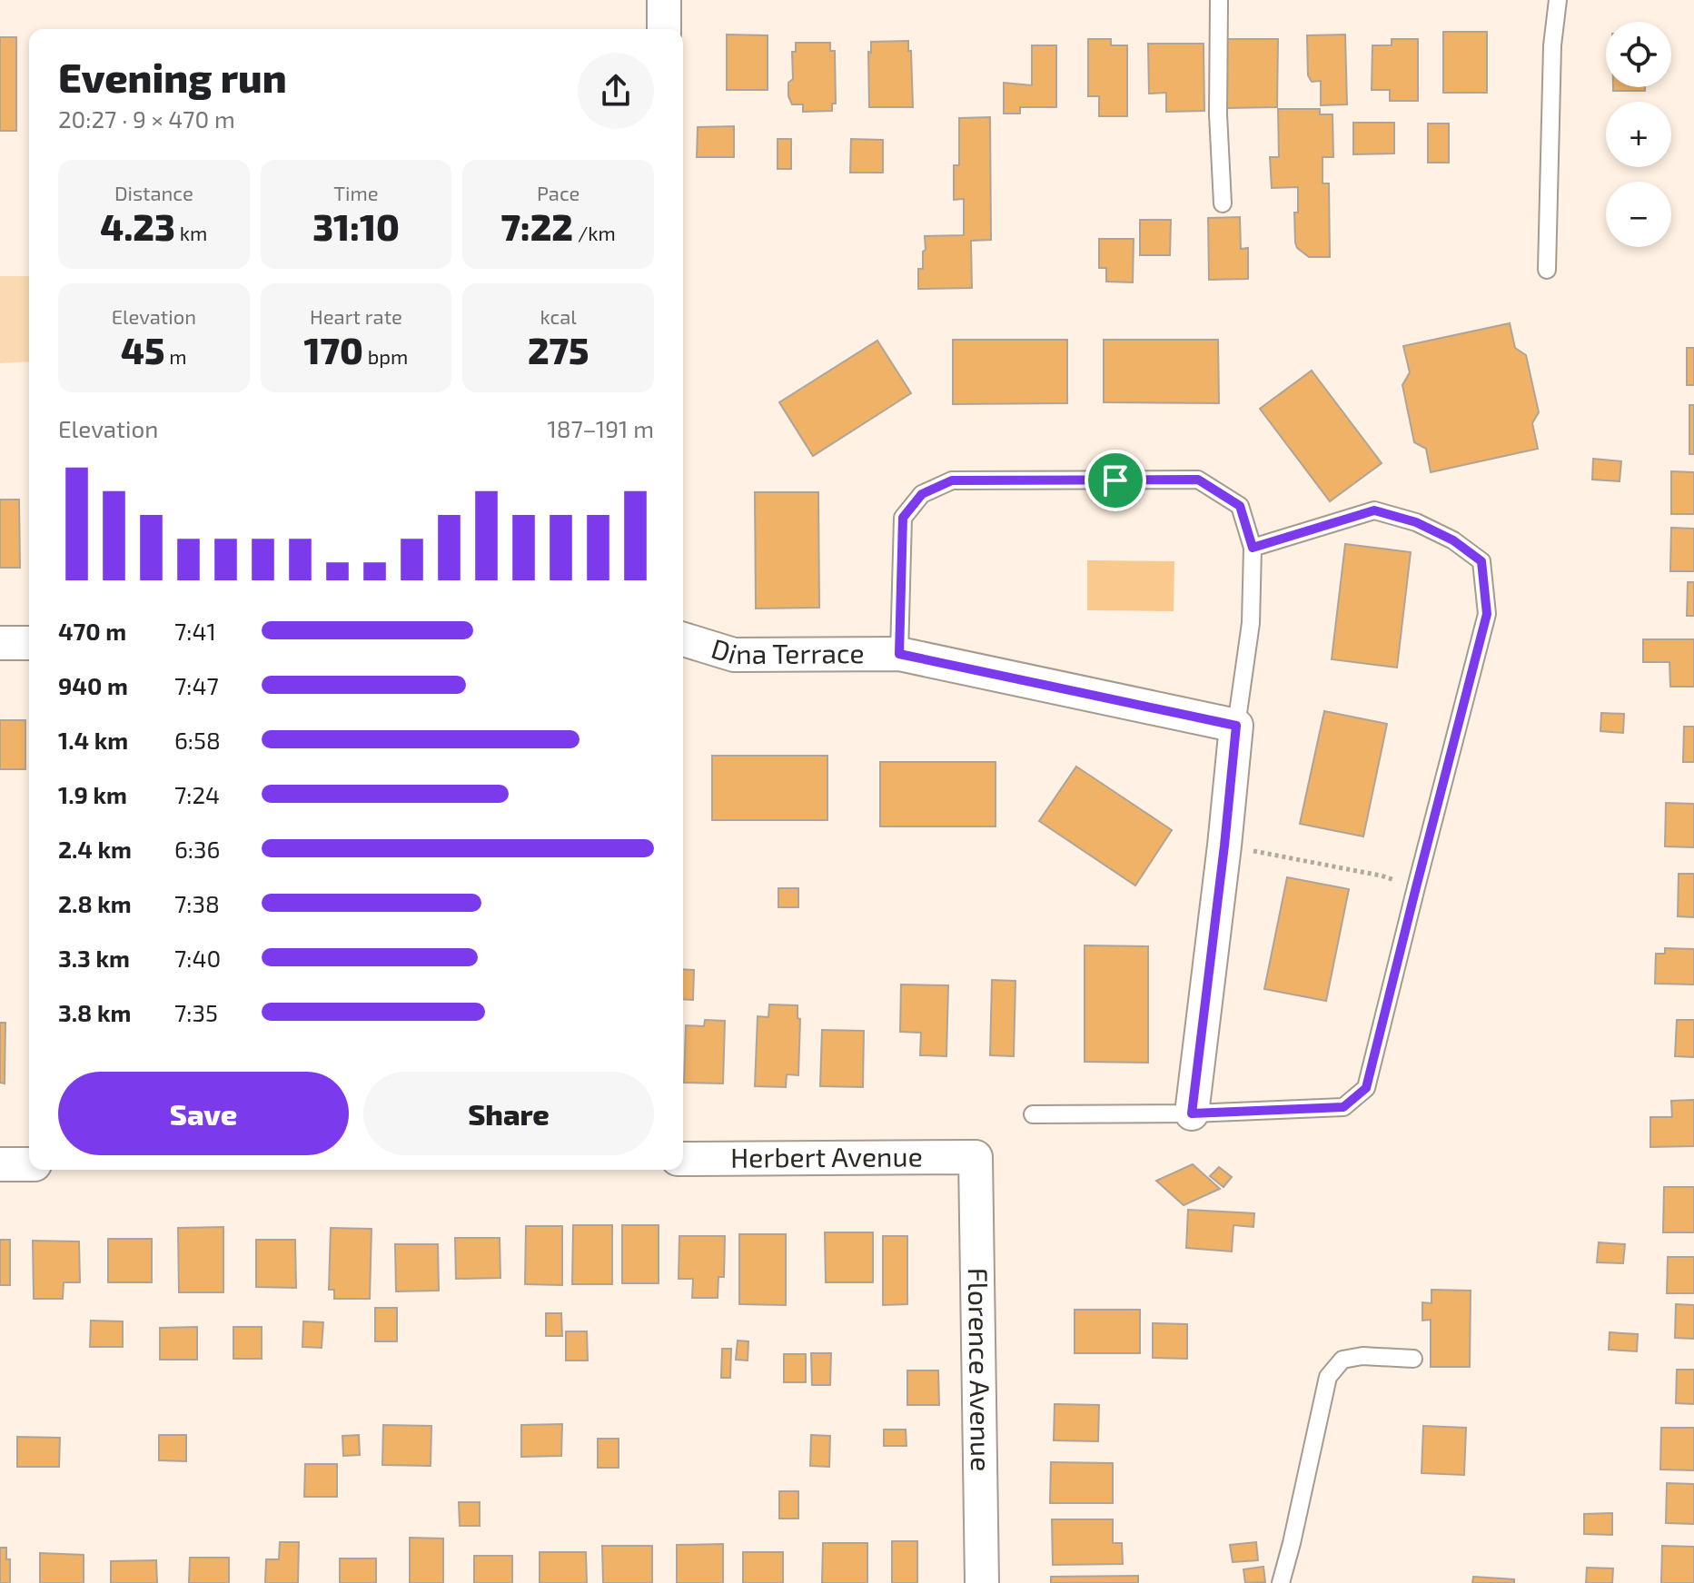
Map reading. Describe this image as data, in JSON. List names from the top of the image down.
{
  "streets": {
    "street": ["Dina Terrace", "Herbert Avenue", "Florence Avenue"]
  },
  "crossings": [
    ["Herbert Avenue", "Florence Avenue"]
  ],
  "page": {
    "map_buttons": ["+", "−"],
    "heading": ["Evening run", "20:27 · 9 × 470 m"],
    "stats": [
      ["Distance", "4.23 km"],
      ["Time", "31:10"],
      ["Pace", "7:22 /km"],
      ["Elevation", "45 m"],
      ["Heart rate", "170 bpm"],
      ["kcal", "275"]
    ],
    "chart": ["Elevation", "187–191 m"],
    "list": [
      {
        "name": "470 m",
        "note": "7:41"
      },
      {
        "name": "940 m",
        "note": "7:47"
      },
      {
        "name": "1.4 km",
        "note": "6:58"
      },
      {
        "name": "1.9 km",
        "note": "7:24"
      },
      {
        "name": "2.4 km",
        "note": "6:36"
      },
      {
        "name": "2.8 km",
        "note": "7:38"
      },
      {
        "name": "3.3 km",
        "note": "7:40"
      },
      {
        "name": "3.8 km",
        "note": "7:35"
      }
    ],
    "buttons": ["Save", "Share"]
  }
}
